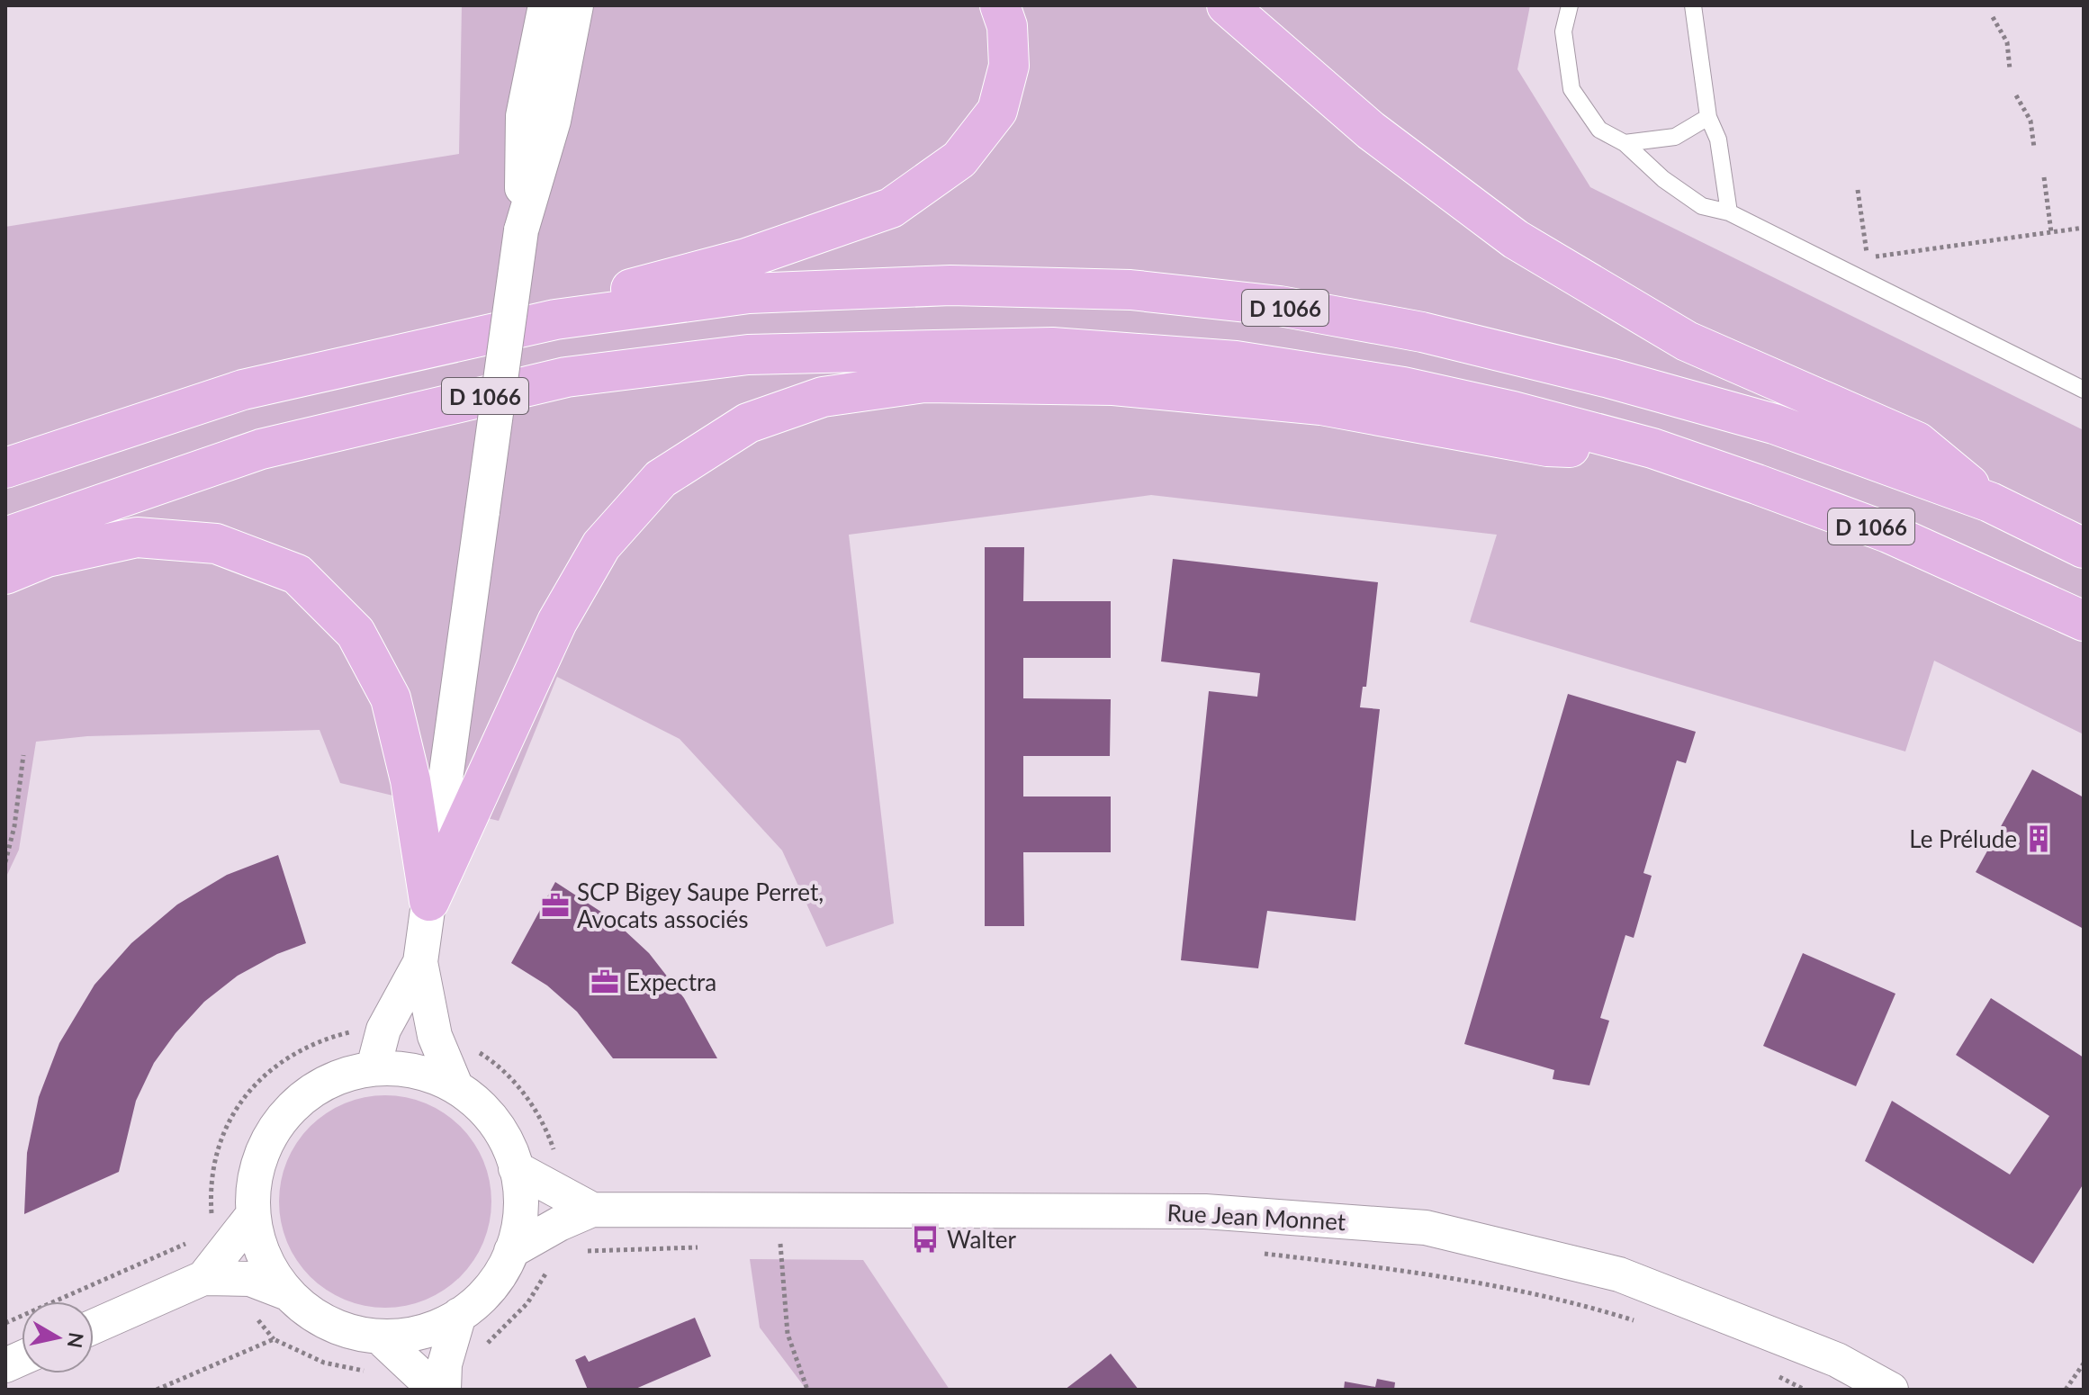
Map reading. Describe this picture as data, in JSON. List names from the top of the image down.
{
  "streets": {
    "highway": ["D 1066"],
    "street": ["Rue Jean Monnet"]
  },
  "places": {
    "building": ["Le Prélude"],
    "office": ["SCP Bigey Saupe Perret, Avocats associés", "Expectra"],
    "bus stop": ["Walter"]
  },
  "north": "right"
}
